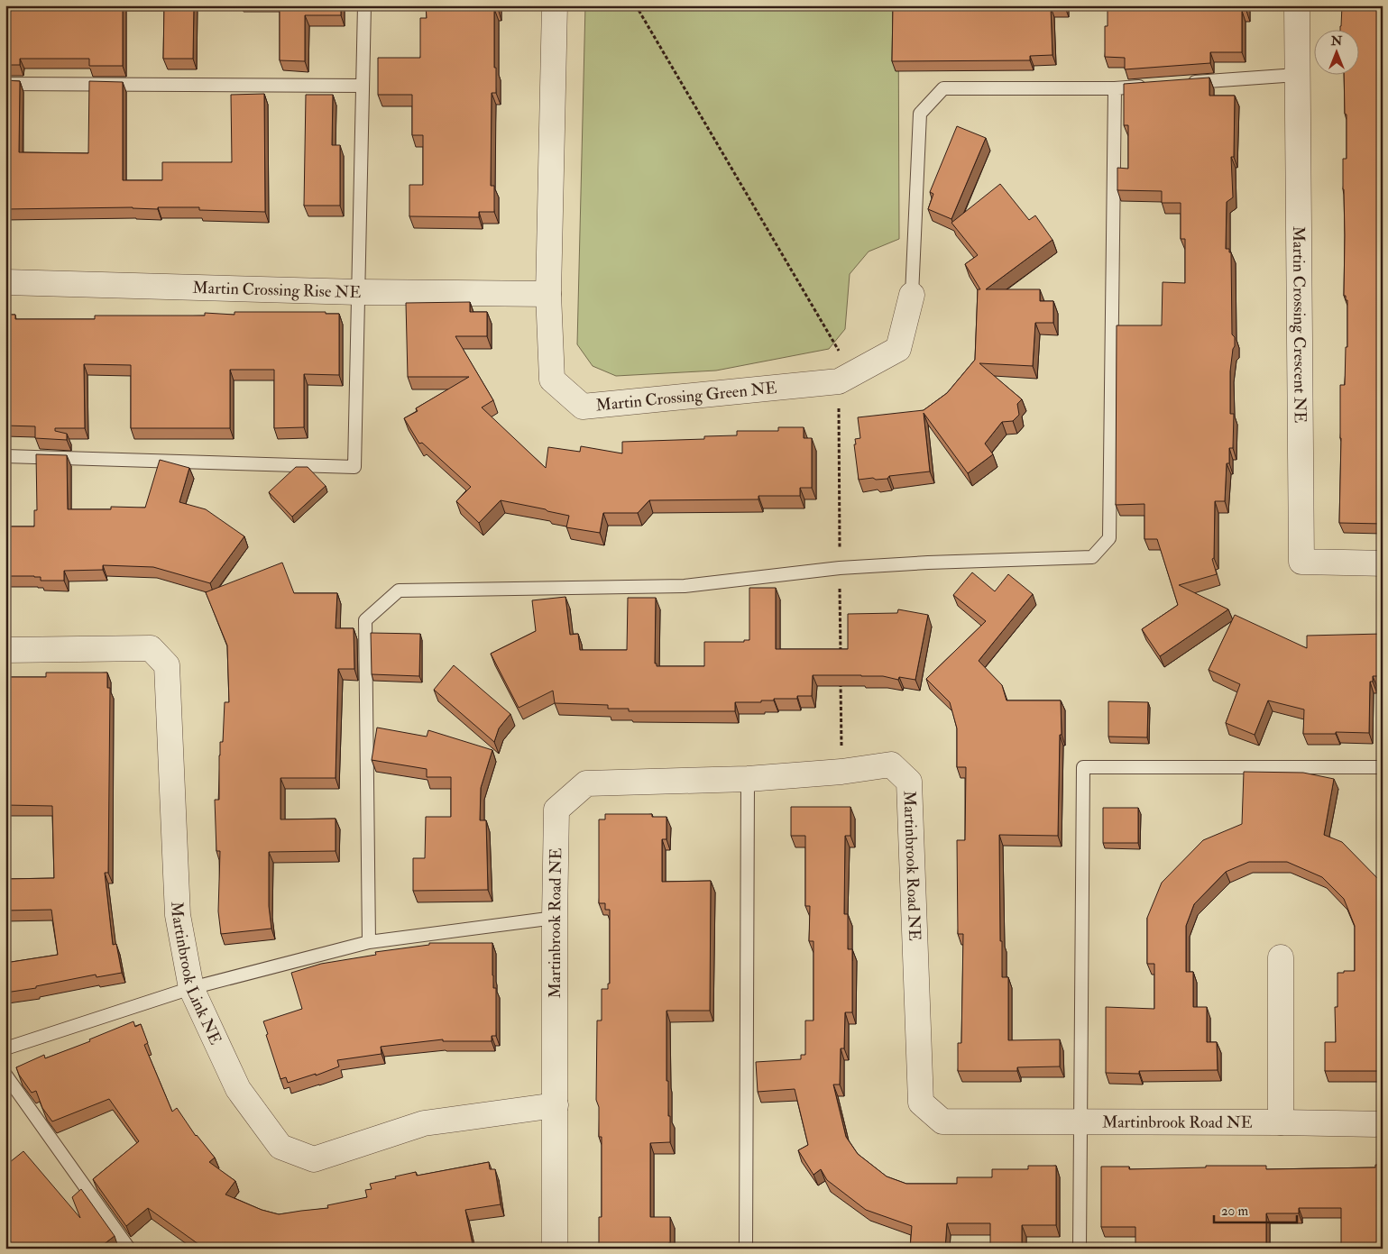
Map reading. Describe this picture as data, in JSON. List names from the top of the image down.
{
  "streets": {
    "street": [
      "Martin Crossing Rise NE",
      "Martin Crossing Crescent NE",
      "Martin Crossing Green NE",
      "Martinbrook Road NE",
      "Martinbrook Link NE"
    ]
  },
  "crossings": [
    ["Martin Crossing Rise NE", "Martin Crossing Green NE"],
    ["Martinbrook Road NE", "Martinbrook Link NE"]
  ],
  "scale_bar": "20 m",
  "north": "top"
}
